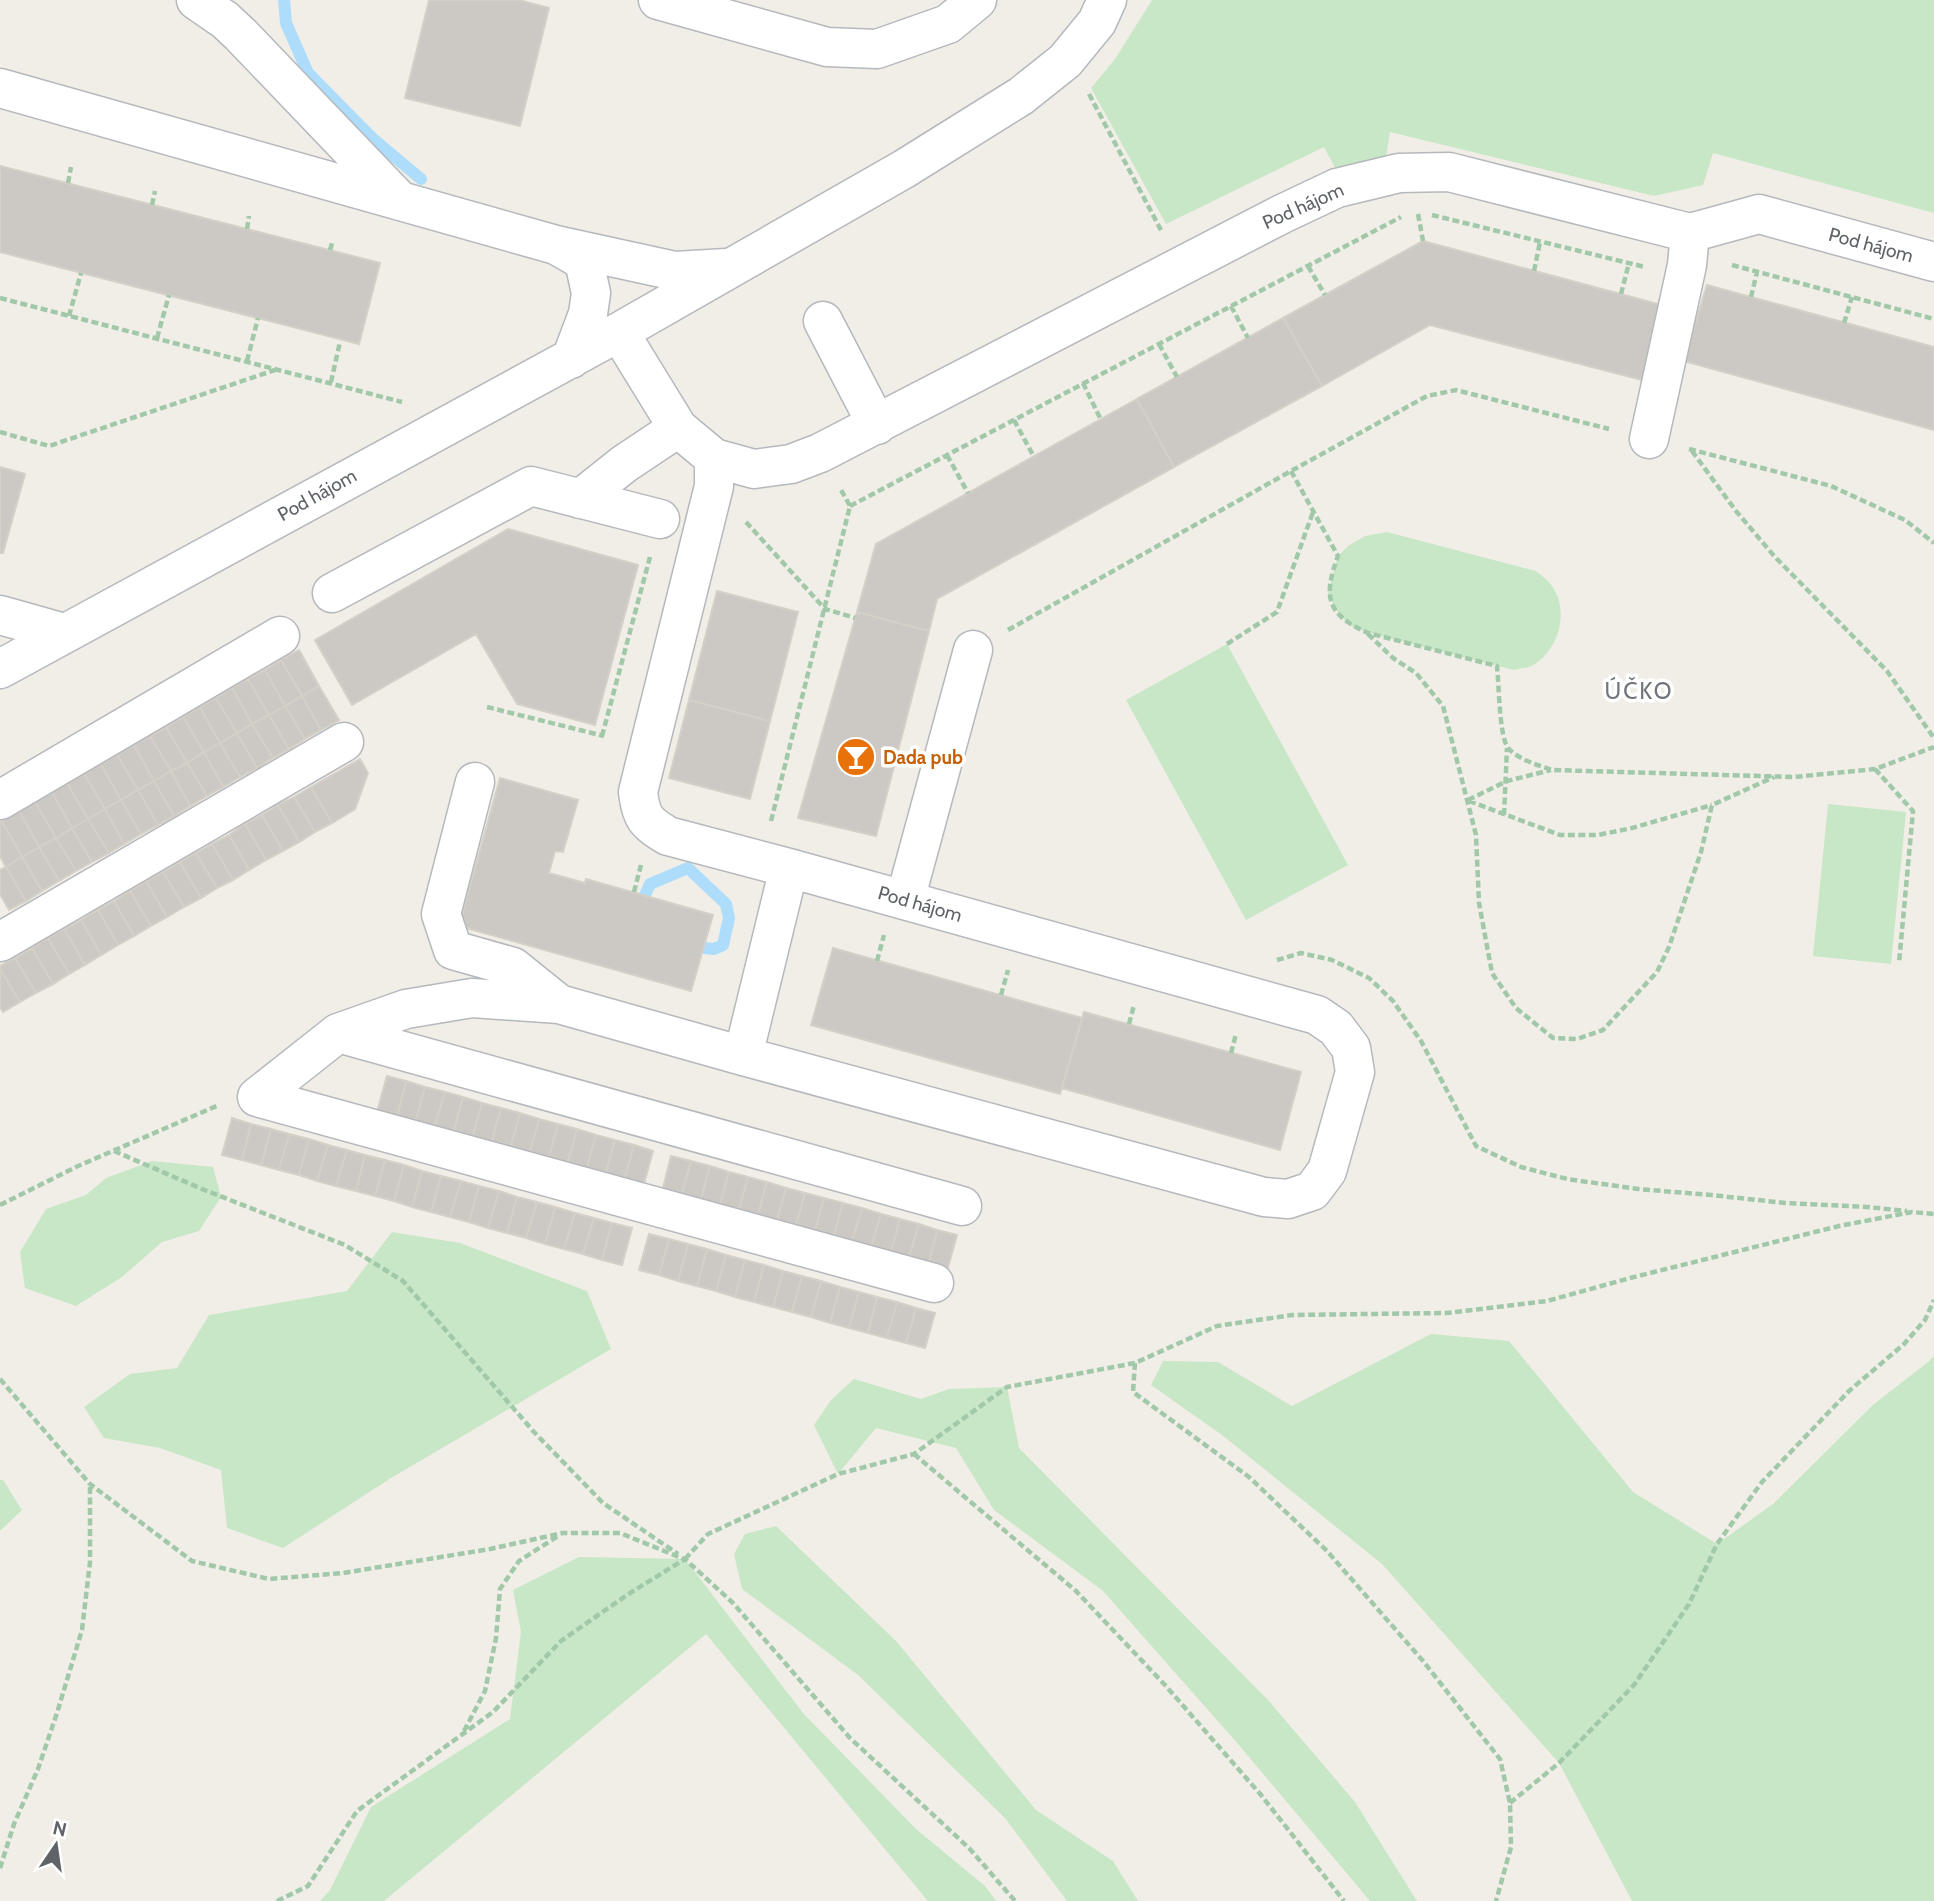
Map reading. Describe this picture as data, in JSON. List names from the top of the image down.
{
  "streets": {
    "street": ["Pod hájom"]
  },
  "districts": ["ÚČKO"],
  "places": {
    "bar": ["Dada pub"]
  },
  "north": "top"
}
